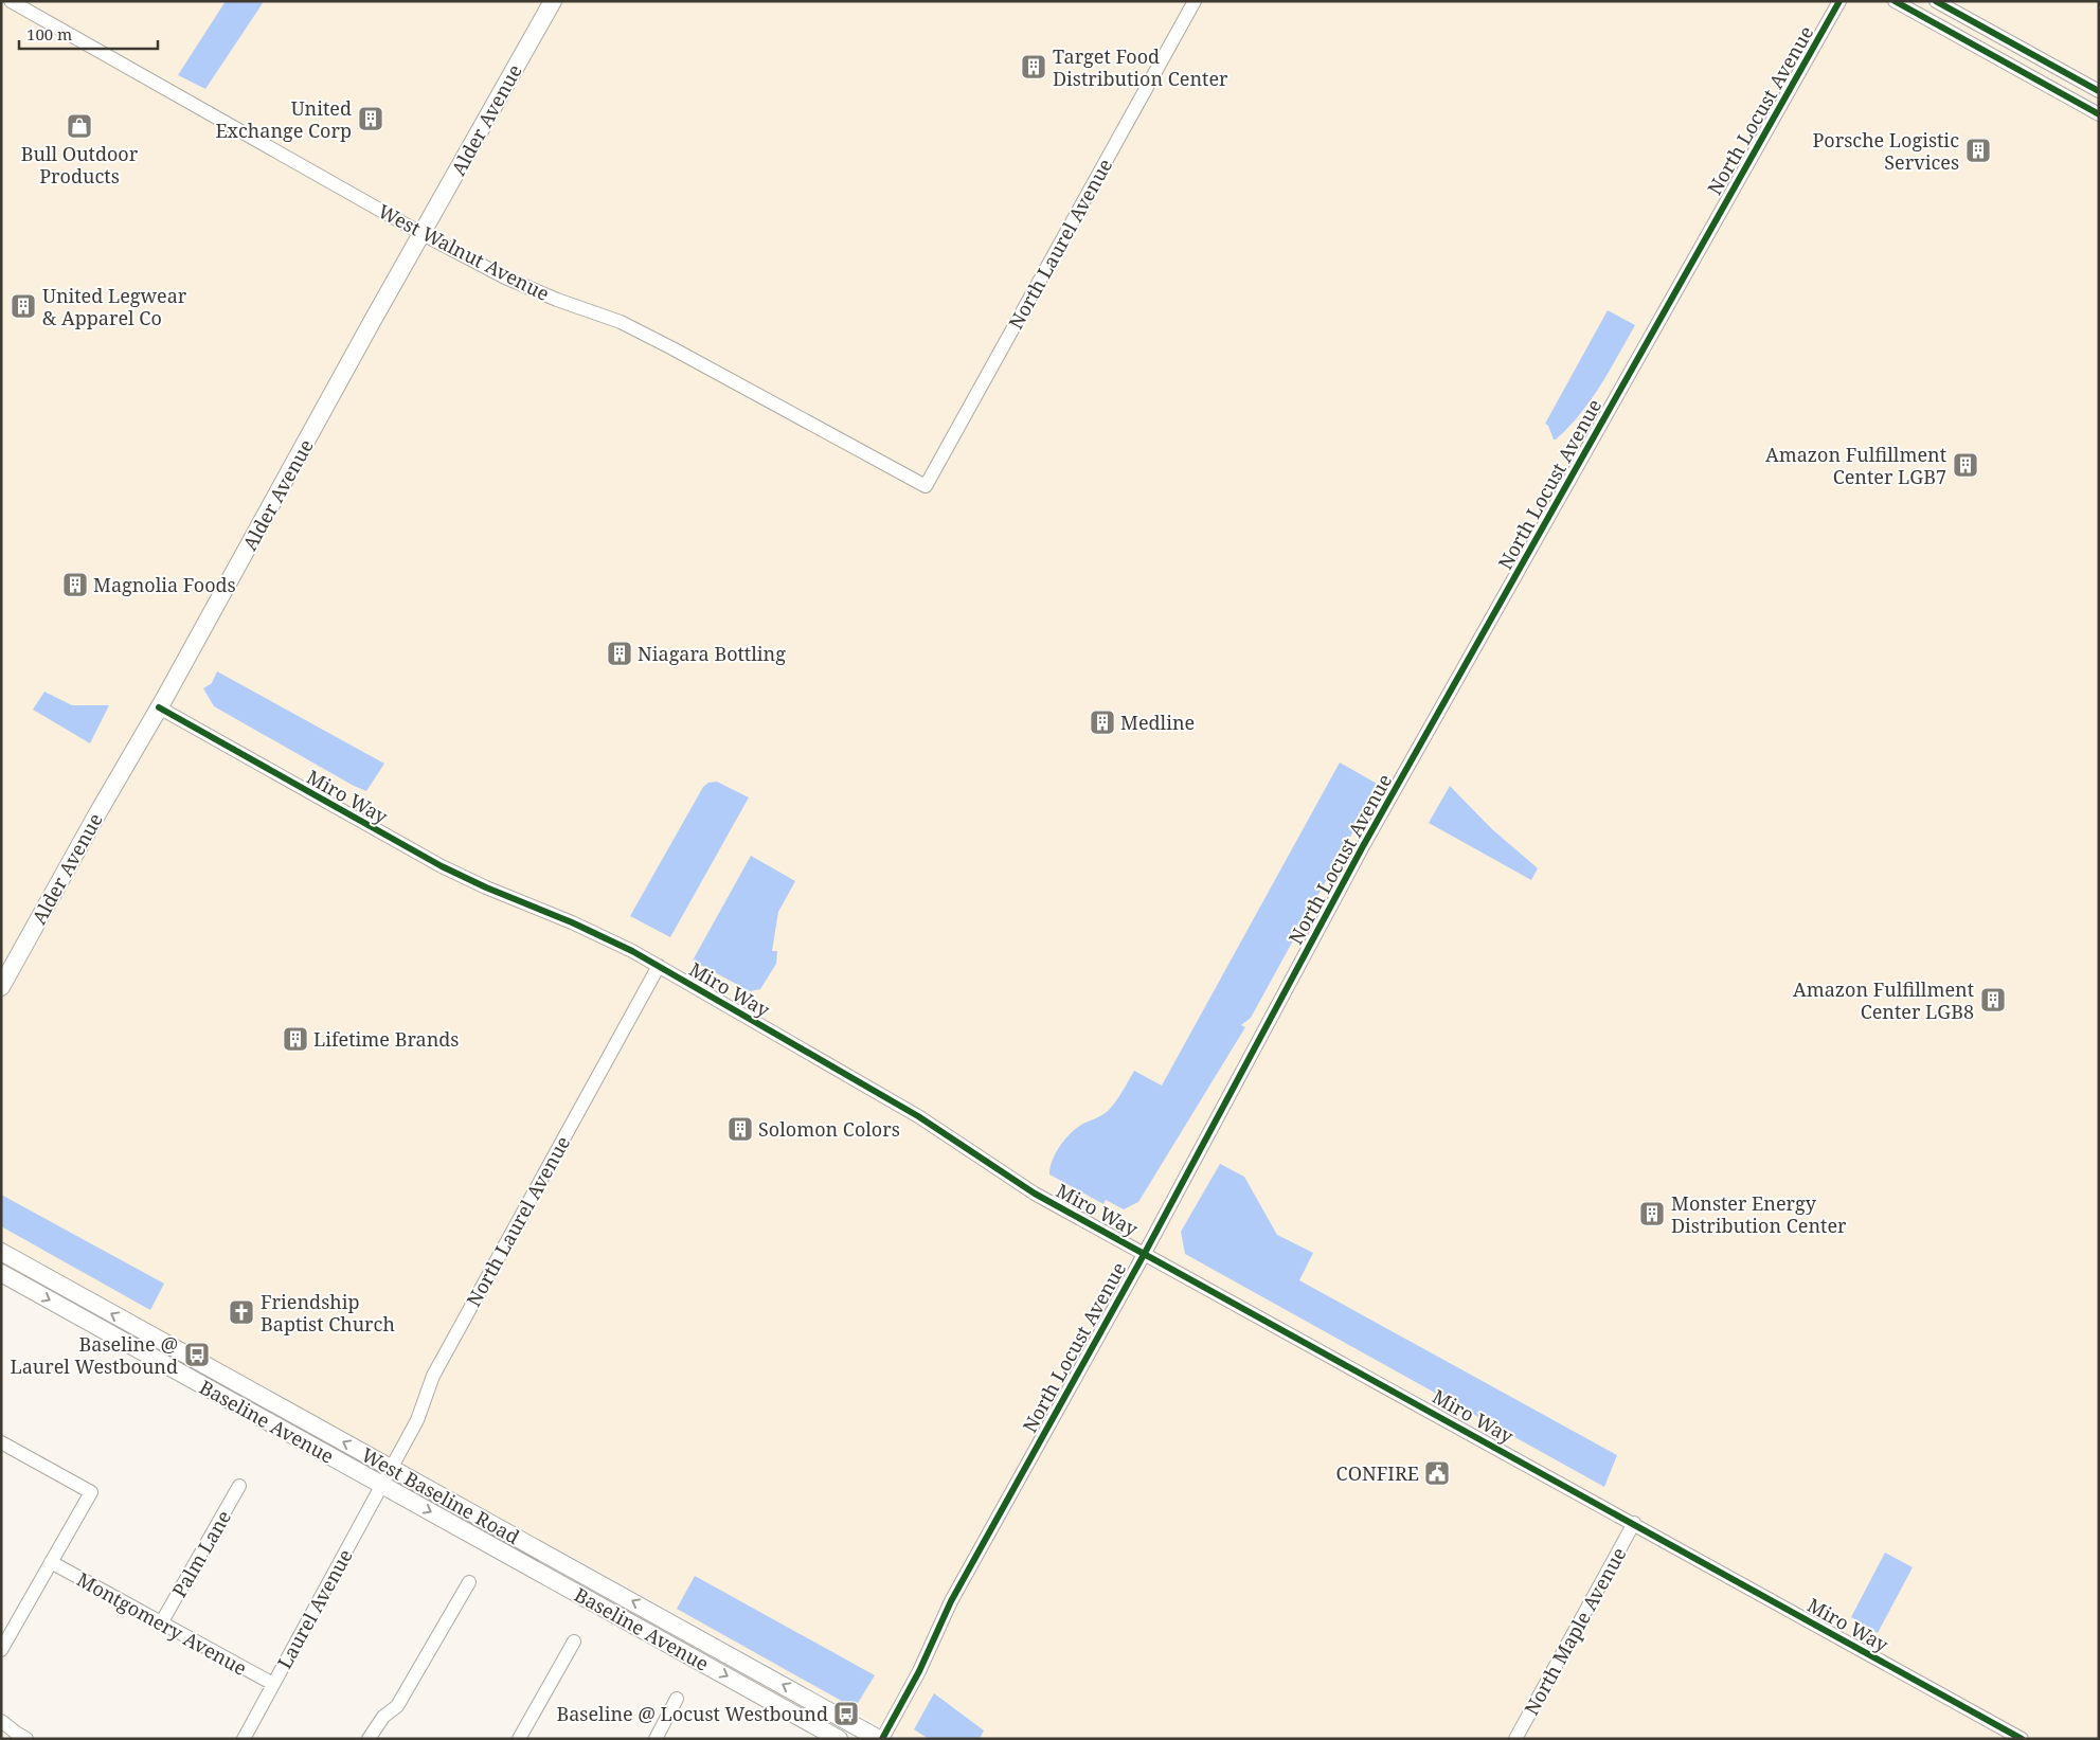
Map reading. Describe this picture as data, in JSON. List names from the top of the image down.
{
  "streets": {
    "main road": ["Alder Avenue", "Baseline Avenue", "West Baseline Road"],
    "street": [
      "North Locust Avenue",
      "North Laurel Avenue",
      "West Walnut Avenue",
      "Miro Way",
      "Palm Lane",
      "Laurel Avenue",
      "Montgomery Avenue",
      "North Maple Avenue"
    ]
  },
  "crossings": [
    ["North Locust Avenue", "Miro Way"],
    ["North Locust Avenue", "West Baseline Road"],
    ["Alder Avenue", "West Walnut Avenue"],
    ["Alder Avenue", "Miro Way"],
    ["North Laurel Avenue", "West Walnut Avenue"],
    ["North Laurel Avenue", "Miro Way"],
    ["North Laurel Avenue", "Baseline Avenue"],
    ["North Laurel Avenue", "West Baseline Road"],
    ["North Laurel Avenue", "Laurel Avenue"],
    ["Miro Way", "North Maple Avenue"],
    ["Baseline Avenue", "West Baseline Road"],
    ["Baseline Avenue", "Laurel Avenue"],
    ["West Baseline Road", "Laurel Avenue"],
    ["Palm Lane", "Montgomery Avenue"],
    ["Laurel Avenue", "Montgomery Avenue"]
  ],
  "one_way": ["Baseline Avenue", "West Baseline Road"],
  "places": {
    "building": [
      "Target Food Distribution Center",
      "United Exchange Corp",
      "Porsche Logistic Services",
      "United Legwear & Apparel Co",
      "Amazon Fulfillment Center LGB7",
      "Magnolia Foods",
      "Niagara Bottling",
      "Medline",
      "Amazon Fulfillment Center LGB8",
      "Lifetime Brands",
      "Solomon Colors",
      "Monster Energy Distribution Center"
    ],
    "shop": ["Bull Outdoor Products"],
    "church": ["Friendship Baptist Church"],
    "bus stop": ["Baseline @ Laurel Westbound", "Baseline @ Locust Westbound"],
    "public building": ["CONFIRE"]
  },
  "scale_bar": "100 m"
}
